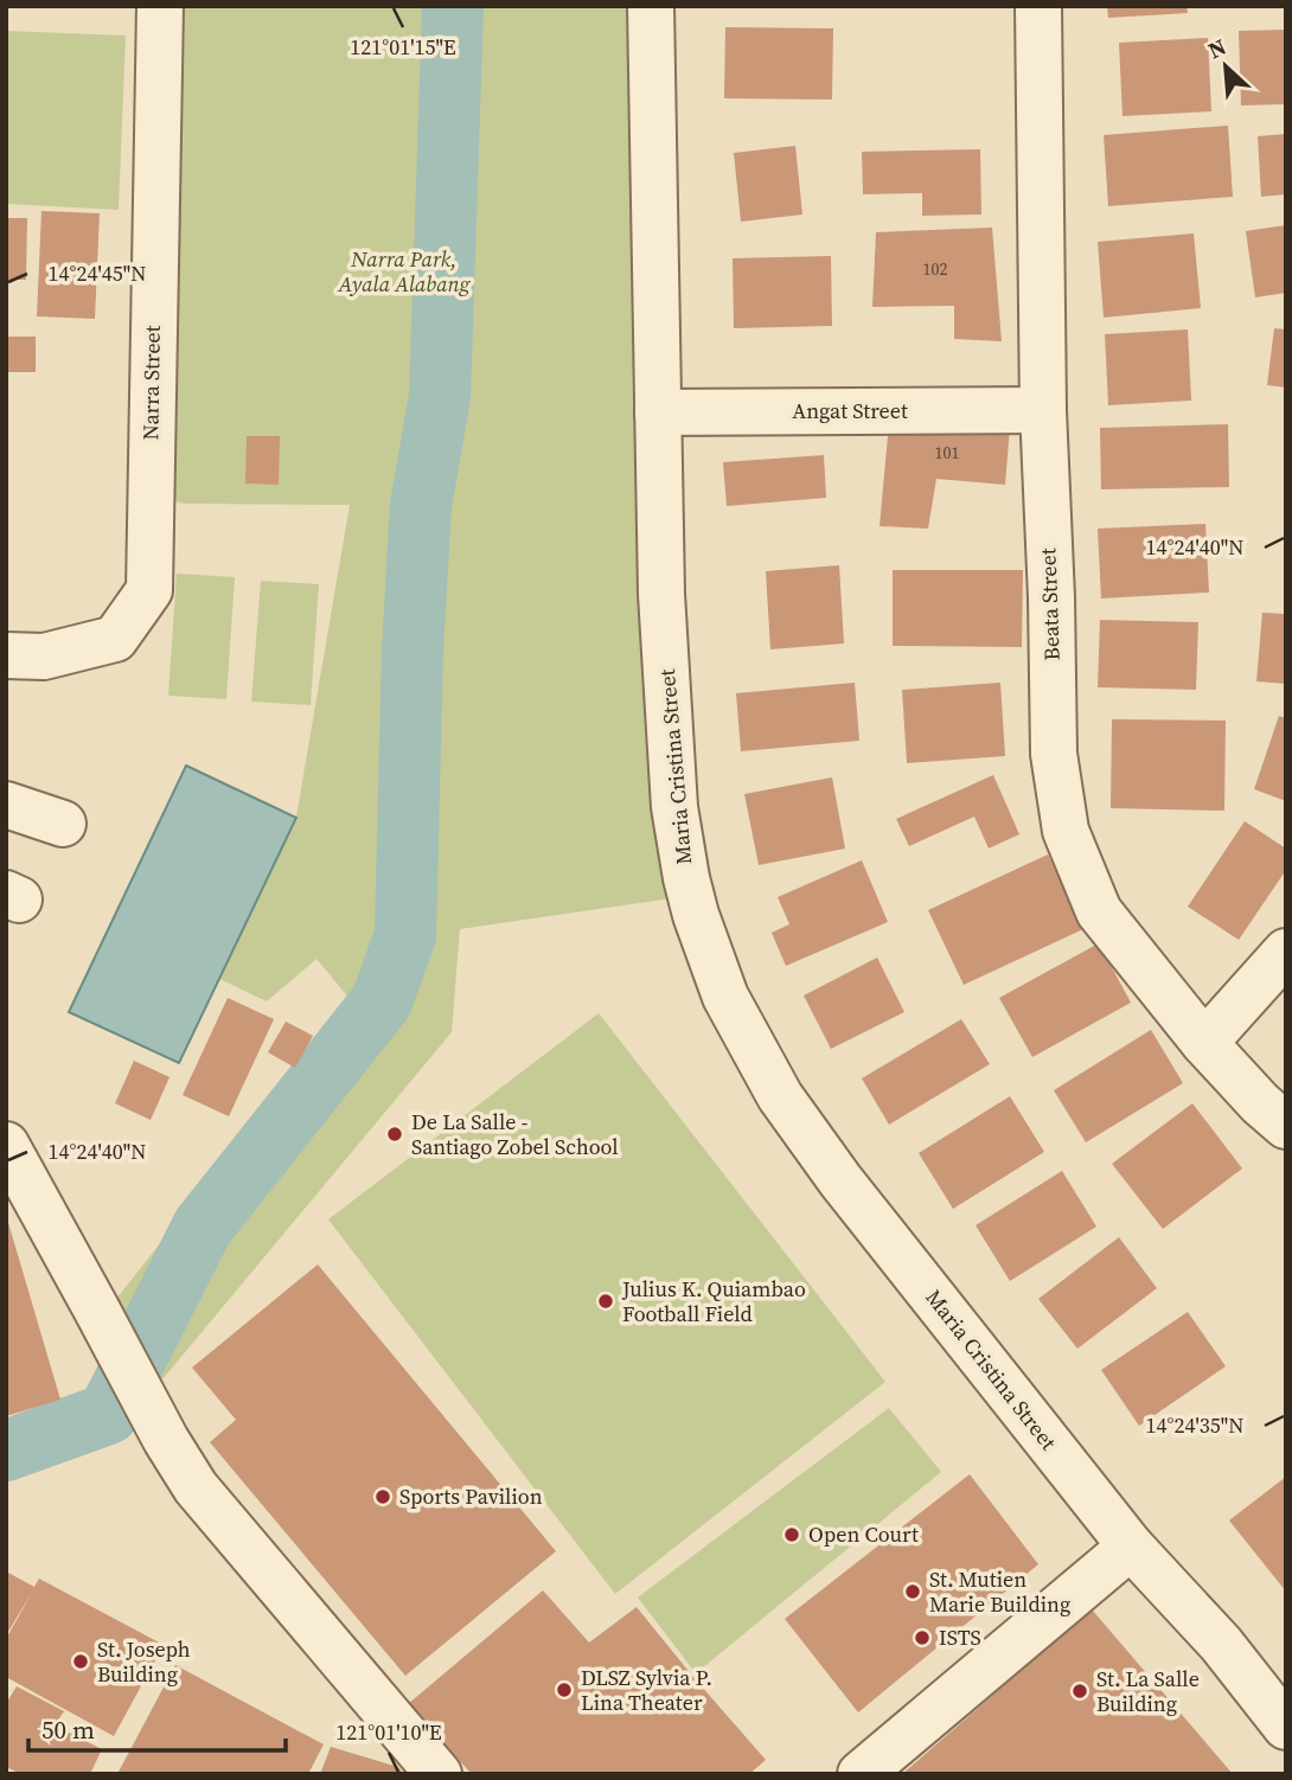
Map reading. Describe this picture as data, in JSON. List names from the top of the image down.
{
  "streets": {
    "street": [
      "Narra Street",
      "Angat Street",
      "Beata Street",
      "Maria Cristina Street"
    ]
  },
  "crossings": [
    ["Angat Street", "Beata Street"],
    ["Angat Street", "Maria Cristina Street"]
  ],
  "parks": ["Narra Park, Ayala Alabang"],
  "places": [
    "De La Salle - Santiago Zobel School",
    "Julius K. Quiambao Football Field",
    "Sports Pavilion",
    "Open Court",
    "St. Mutien Marie Building",
    "ISTS",
    "St. Joseph Building",
    "DLSZ Sylvia P. Lina Theater",
    "St. La Salle Building"
  ],
  "house_numbers": ["102", "101"],
  "scale_bar": "50 m",
  "north": "top left",
  "coordinates": [
    "121°01'15\"E",
    "14°24'45\"N",
    "14°24'40\"N",
    "14°24'35\"N",
    "121°01'10\"E"
  ]
}
